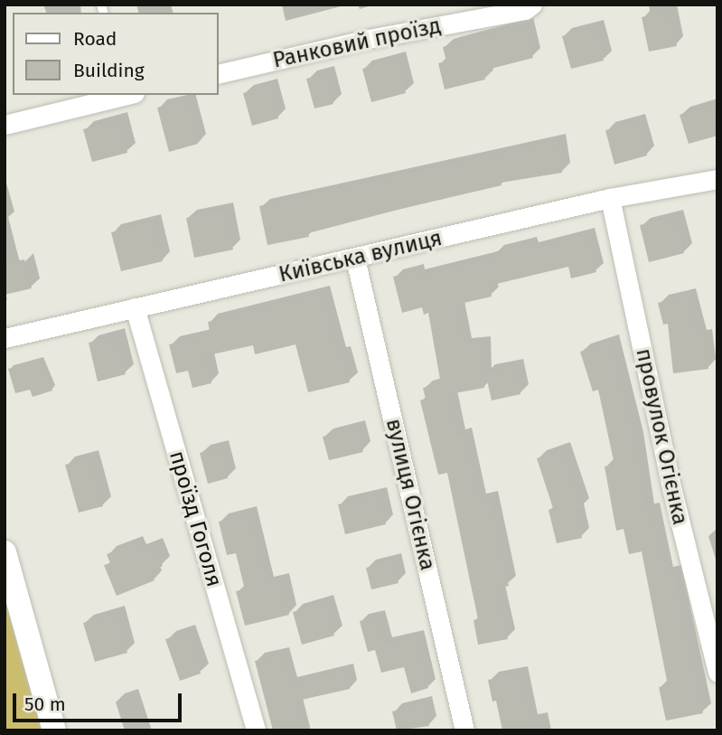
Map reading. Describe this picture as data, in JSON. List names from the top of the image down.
{
  "streets": {
    "street": [
      "Ранковий проїзд",
      "Київська вулиця",
      "провулок Огієнка",
      "вулиця Огієнка",
      "проїзд Гоголя"
    ]
  },
  "crossings": [
    ["Київська вулиця", "провулок Огієнка"],
    ["Київська вулиця", "вулиця Огієнка"],
    ["Київська вулиця", "проїзд Гоголя"]
  ],
  "legend": ["Road", "Building"],
  "scale_bar": "50 m"
}
